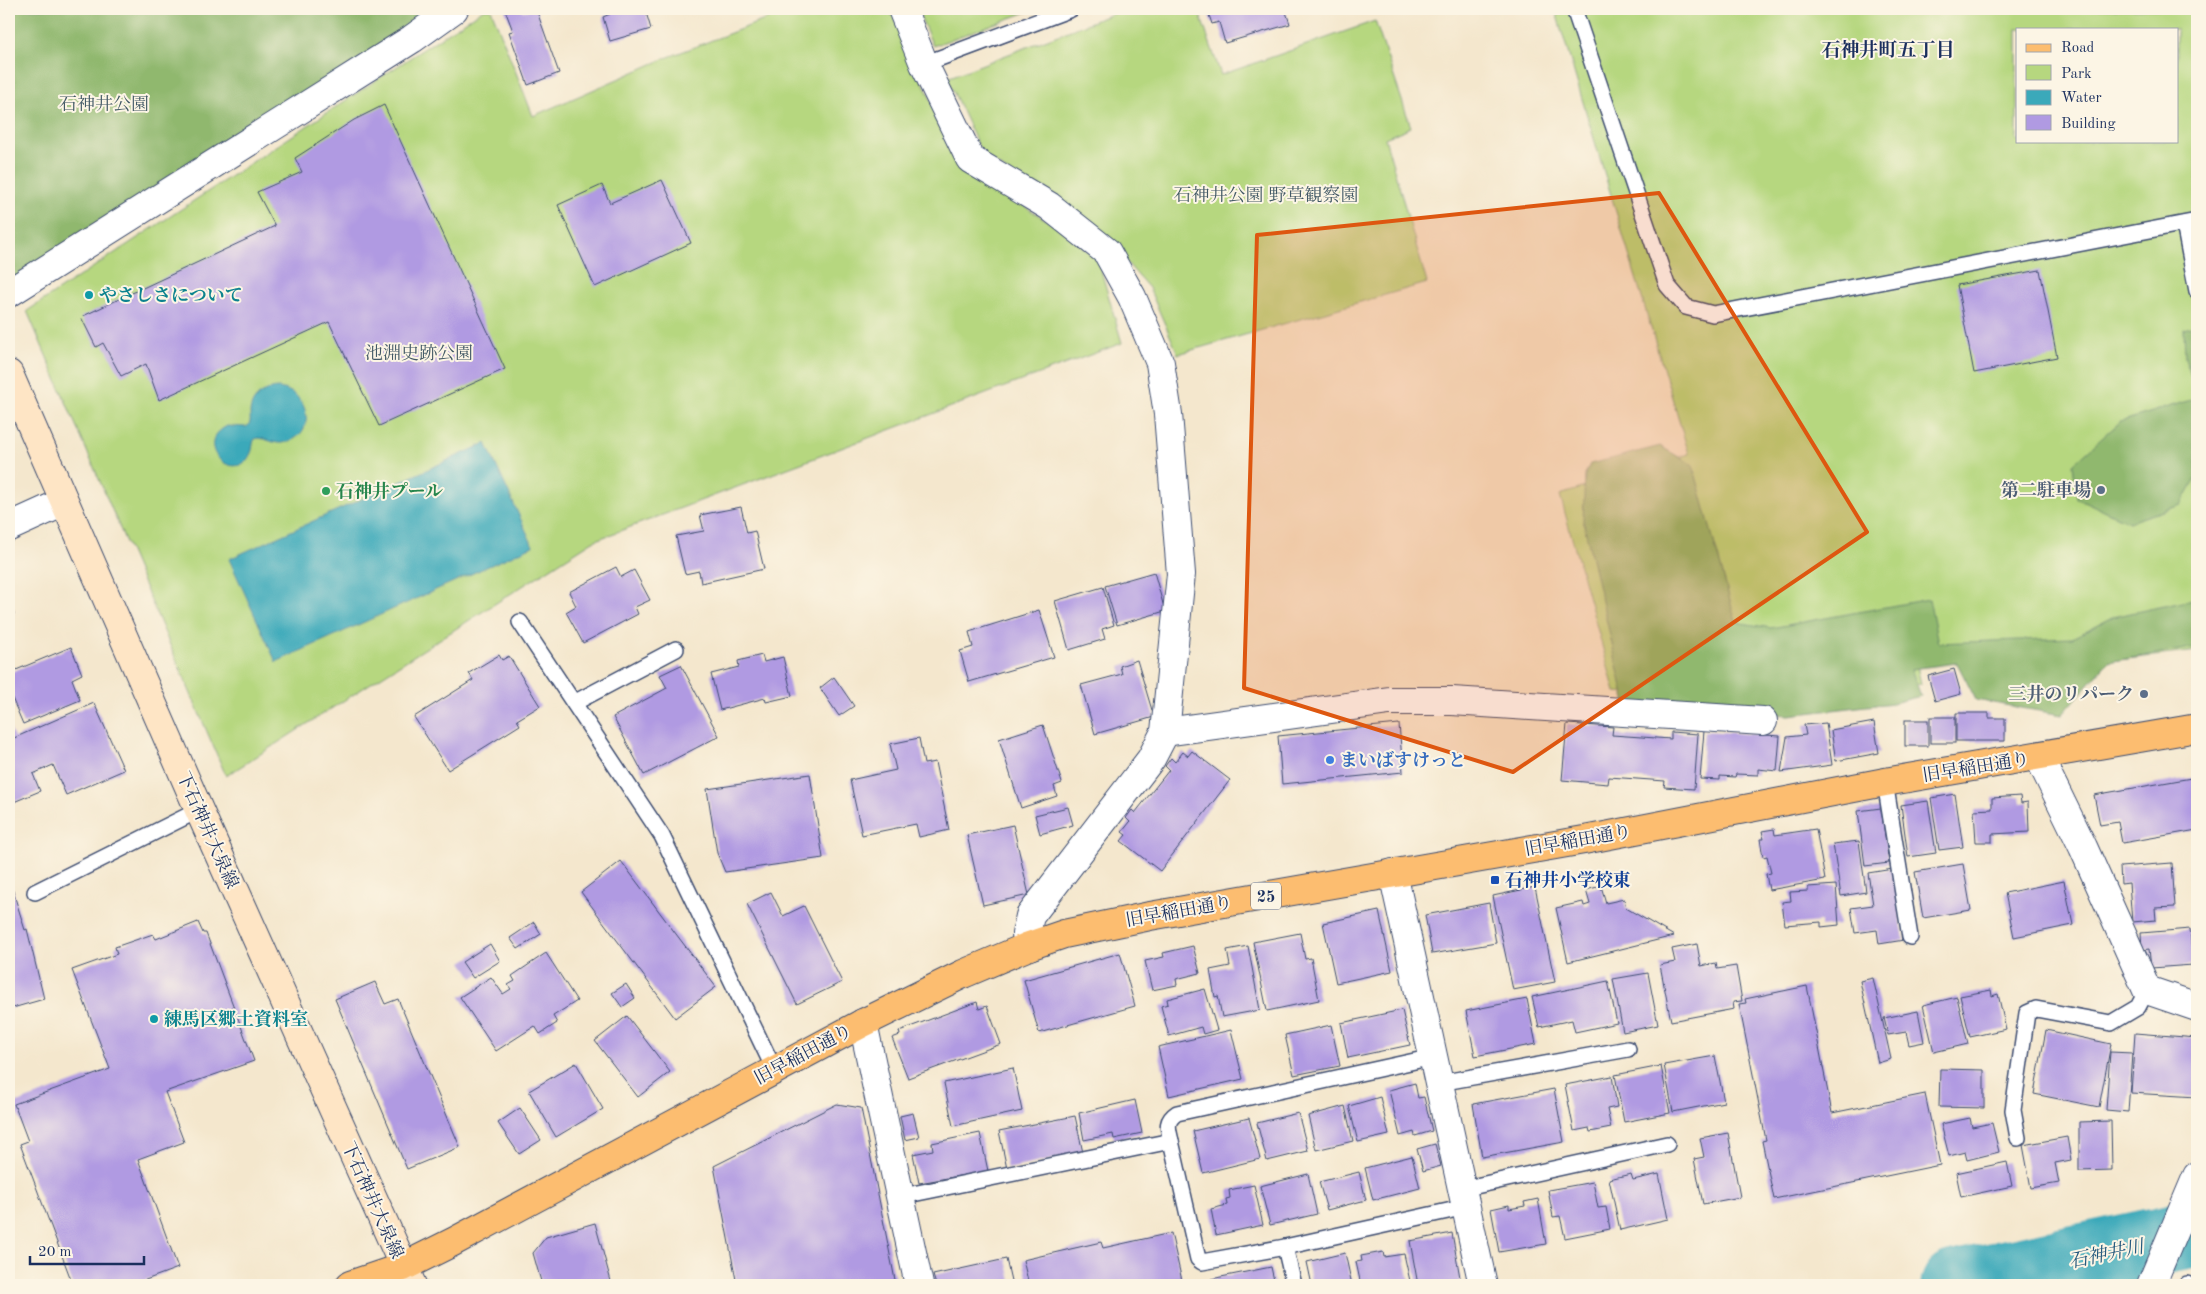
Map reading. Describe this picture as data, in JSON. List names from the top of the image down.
{
  "streets": {
    "main road": ["旧早稲田通り", "下石神井大泉線", "25"]
  },
  "crossings": [
    ["旧早稲田通り", "下石神井大泉線"]
  ],
  "districts": ["石神井町五丁目"],
  "water": ["石神井川"],
  "parks": ["石神井公園", "石神井公園 野草観察園", "池淵史跡公園"],
  "places": {
    "other": [
      "やさしさについて",
      "第二駐車場",
      "石神井プール",
      "三井のリパーク",
      "まいばすけっと",
      "練馬区郷土資料室"
    ],
    "transit": ["石神井小学校東"]
  },
  "legend": [
    "Road",
    "Park",
    "Water",
    "Building"
  ],
  "scale_bar": "20 m"
}
